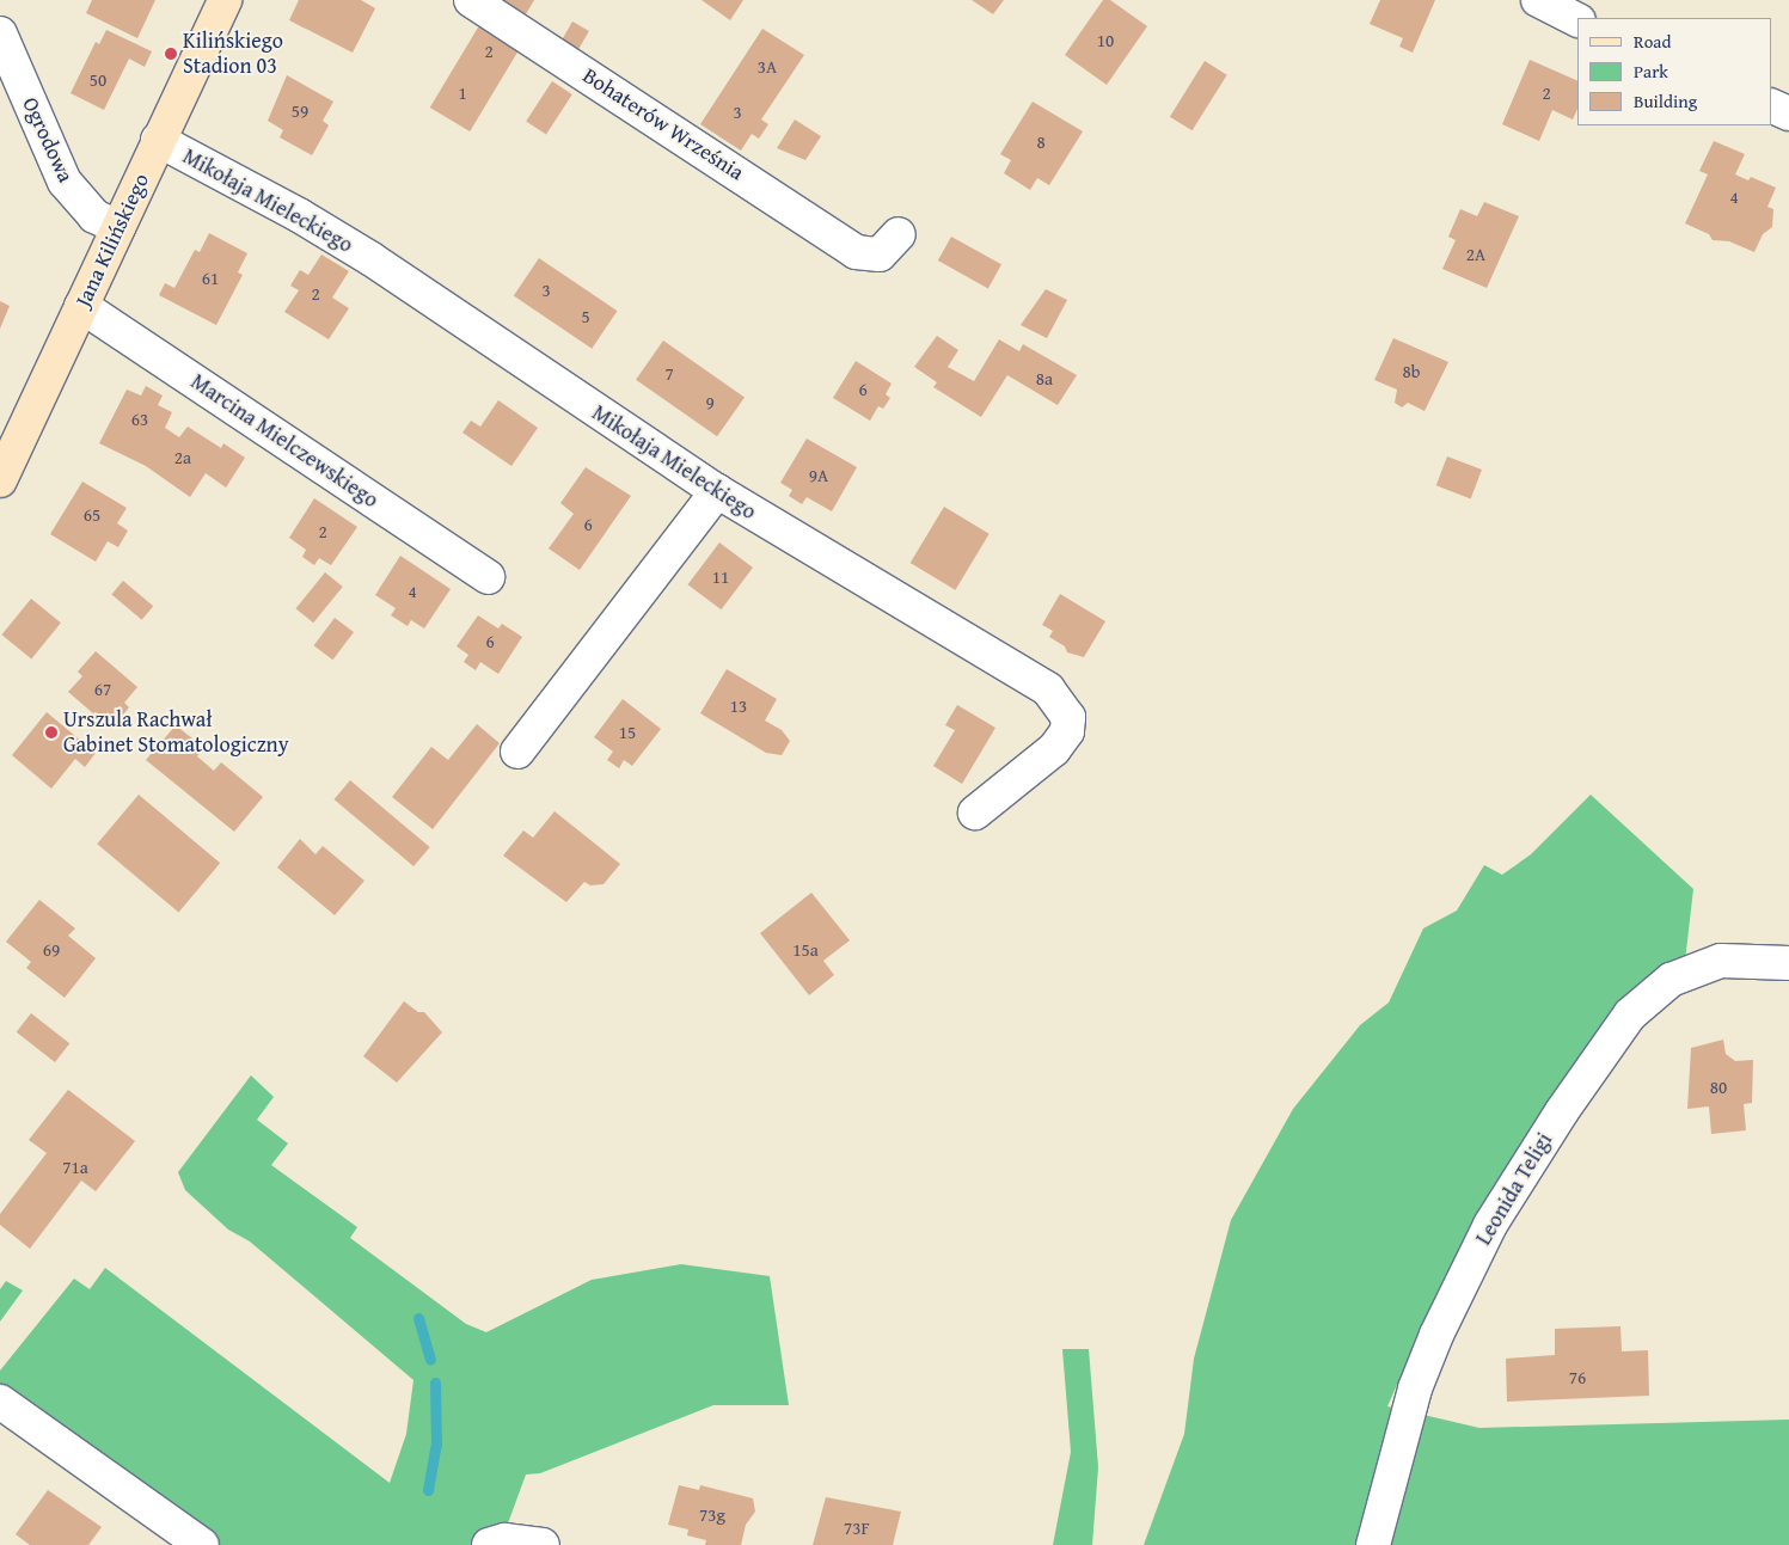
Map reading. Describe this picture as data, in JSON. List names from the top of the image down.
{
  "streets": {
    "street": [
      "Bohaterów Września",
      "Ogrodowa",
      "Mikołaja Mieleckiego",
      "Jana Kilińskiego",
      "Marcina Mielczewskiego",
      "Leonida Teligi"
    ]
  },
  "crossings": [
    ["Ogrodowa", "Jana Kilińskiego"],
    ["Mikołaja Mieleckiego", "Jana Kilińskiego"],
    ["Jana Kilińskiego", "Marcina Mielczewskiego"]
  ],
  "places": ["Kilińskiego Stadion 03", "Urszula Rachwał Gabinet Stomatologiczny"],
  "house_numbers": [
    "10",
    "2",
    "3A",
    "50",
    "1",
    "2",
    "59",
    "3",
    "8",
    "4",
    "2A",
    "61",
    "3",
    "2",
    "5",
    "8b",
    "7",
    "8a",
    "6",
    "9",
    "63",
    "2a",
    "9A",
    "65",
    "6",
    "2",
    "11",
    "4",
    "6",
    "67",
    "13",
    "15",
    "69",
    "15a",
    "80",
    "71a",
    "76",
    "73g",
    "73F"
  ],
  "legend": ["Road", "Park", "Building"]
}
